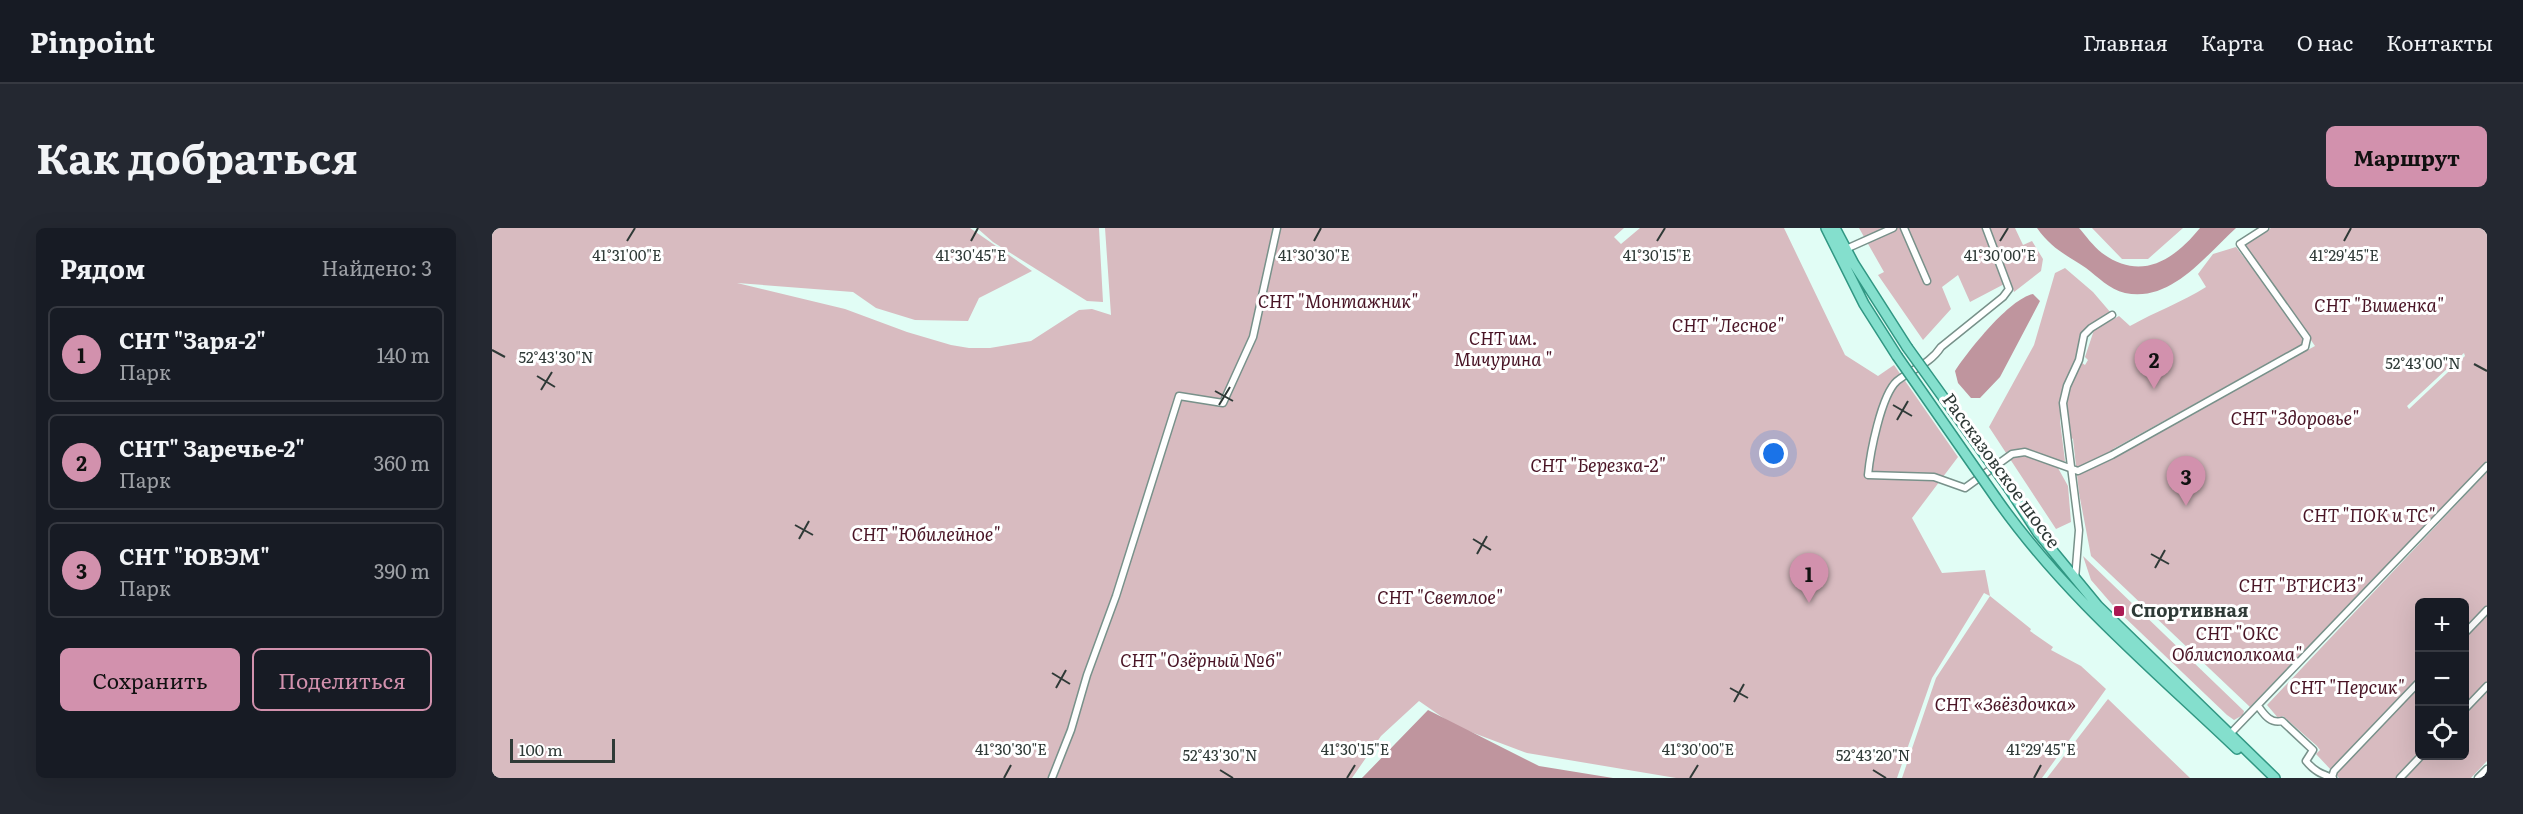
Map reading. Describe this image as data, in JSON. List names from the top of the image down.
{
  "streets": {
    "main road": ["Рассказовское шоссе"]
  },
  "parks": [
    "СНТ \"Монтажник\"",
    "СНТ \"Вишенка\"",
    "СНТ \"Лесное\"",
    "СНТ им. Мичурина \"",
    "СНТ \"Здоровье\"",
    "СНТ \"Березка-2\"",
    "СНТ \"ПОК и ТС\"",
    "СНТ \"Юбилейное\"",
    "СНТ \"ВТИСИЗ\"",
    "СНТ \"Светлое\"",
    "СНТ \"ОКС Облисполкома\"",
    "СНТ \"Озёрный №6\"",
    "СНТ \"Персик\"",
    "СНТ «Звёздочка»"
  ],
  "places": {
    "transit": ["Спортивная"]
  },
  "scale_bar": "100 m",
  "page": {
    "header": "Pinpoint",
    "nav": [
      "Главная",
      "Карта",
      "О нас",
      "Контакты"
    ],
    "title": "Как добраться",
    "buttons": [
      "Маршрут",
      ["Сохранить", "Поделиться"]
    ],
    "heading": ["Рядом", "Найдено: 3"],
    "list": [
      {
        "mark": "1",
        "name": "СНТ \"Заря-2\"",
        "note": "Парк",
        "value": "140 m"
      },
      {
        "mark": "2",
        "name": "СНТ\" Заречье-2\"",
        "note": "Парк",
        "value": "360 m"
      },
      {
        "mark": "3",
        "name": "СНТ \"ЮВЭМ\"",
        "note": "Парк",
        "value": "390 m"
      }
    ],
    "pins": ["2", "3", "1"],
    "map_buttons": ["+", "−"],
    "scale": "100 m"
  },
  "coordinates": [
    "41°31'00\"E",
    "41°30'45\"E",
    "41°30'30\"E",
    "41°30'15\"E",
    "41°30'00\"E",
    "41°29'45\"E",
    "52°43'30\"N",
    "52°43'00\"N",
    "52°43'20\"N"
  ]
}
